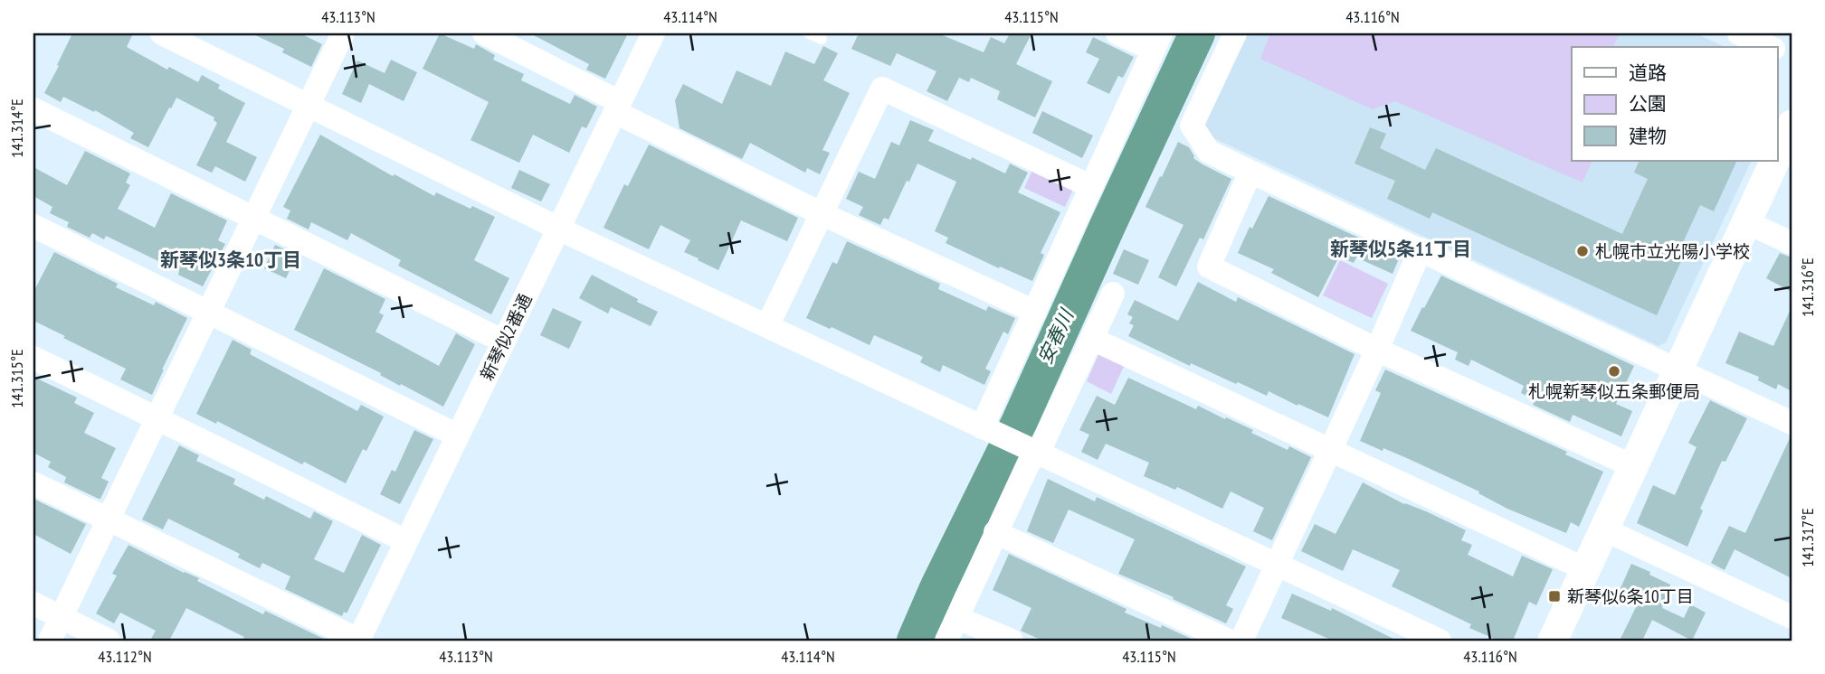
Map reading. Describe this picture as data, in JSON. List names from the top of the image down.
{
  "streets": {
    "street": ["新琴似2番通"]
  },
  "districts": ["新琴似5条11丁目", "新琴似3条10丁目"],
  "water": ["安春川"],
  "places": {
    "other": ["札幌市立光陽小学校", "札幌新琴似五条郵便局"],
    "transit": ["新琴似6条10丁目"]
  },
  "legend": ["道路", "公園", "建物"],
  "coordinates": [
    "43.113°N",
    "43.114°N",
    "43.115°N",
    "43.116°N",
    "141.314°E",
    "141.316°E",
    "141.315°E",
    "141.317°E",
    "43.112°N"
  ]
}
